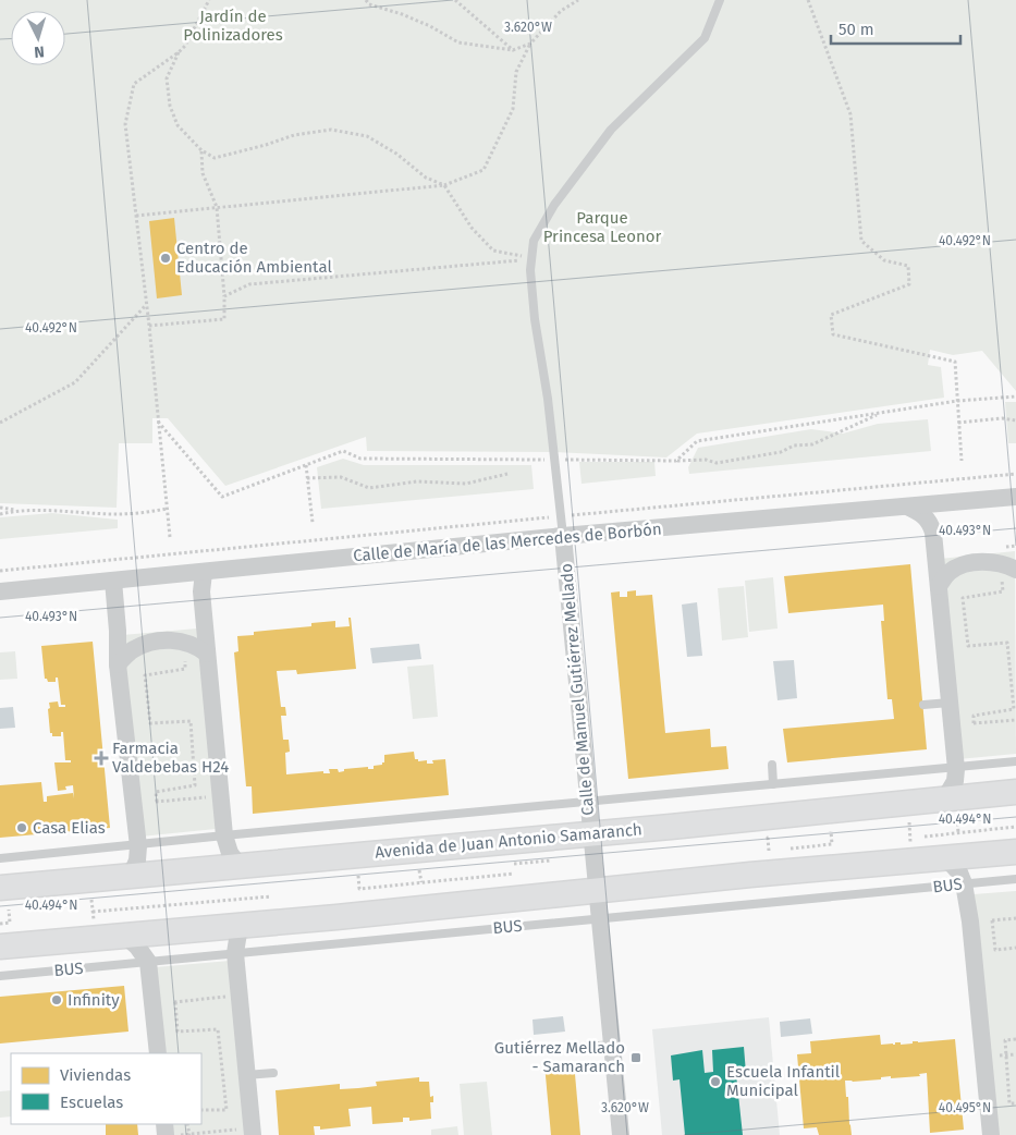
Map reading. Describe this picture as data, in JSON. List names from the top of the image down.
{
  "streets": {
    "street": ["Calle de María de las Mercedes de Borbón", "Calle de Manuel Gutiérrez Mellado", "Avenida de Juan Antonio Samaranch"],
    "lane": ["BUS"]
  },
  "crossings": [
    ["Calle de María de las Mercedes de Borbón", "Calle de Manuel Gutiérrez Mellado"],
    ["Calle de Manuel Gutiérrez Mellado", "Avenida de Juan Antonio Samaranch"],
    ["Calle de Manuel Gutiérrez Mellado", "BUS"]
  ],
  "parks": ["Jardín de Polinizadores", "Parque Princesa Leonor"],
  "places": {
    "other": [
      "Centro de Educación Ambiental",
      "Casa Elias",
      "Infinity",
      "Escuela Infantil Municipal"
    ],
    "health": ["Farmacia Valdebebas H24"],
    "transit": ["Gutiérrez Mellado - Samaranch"]
  },
  "legend": ["Viviendas", "Escuelas"],
  "scale_bar": "50 m",
  "north": "bottom",
  "coordinates": [
    "3.620°W",
    "40.492°N",
    "40.493°N",
    "40.494°N",
    "40.495°N"
  ]
}
